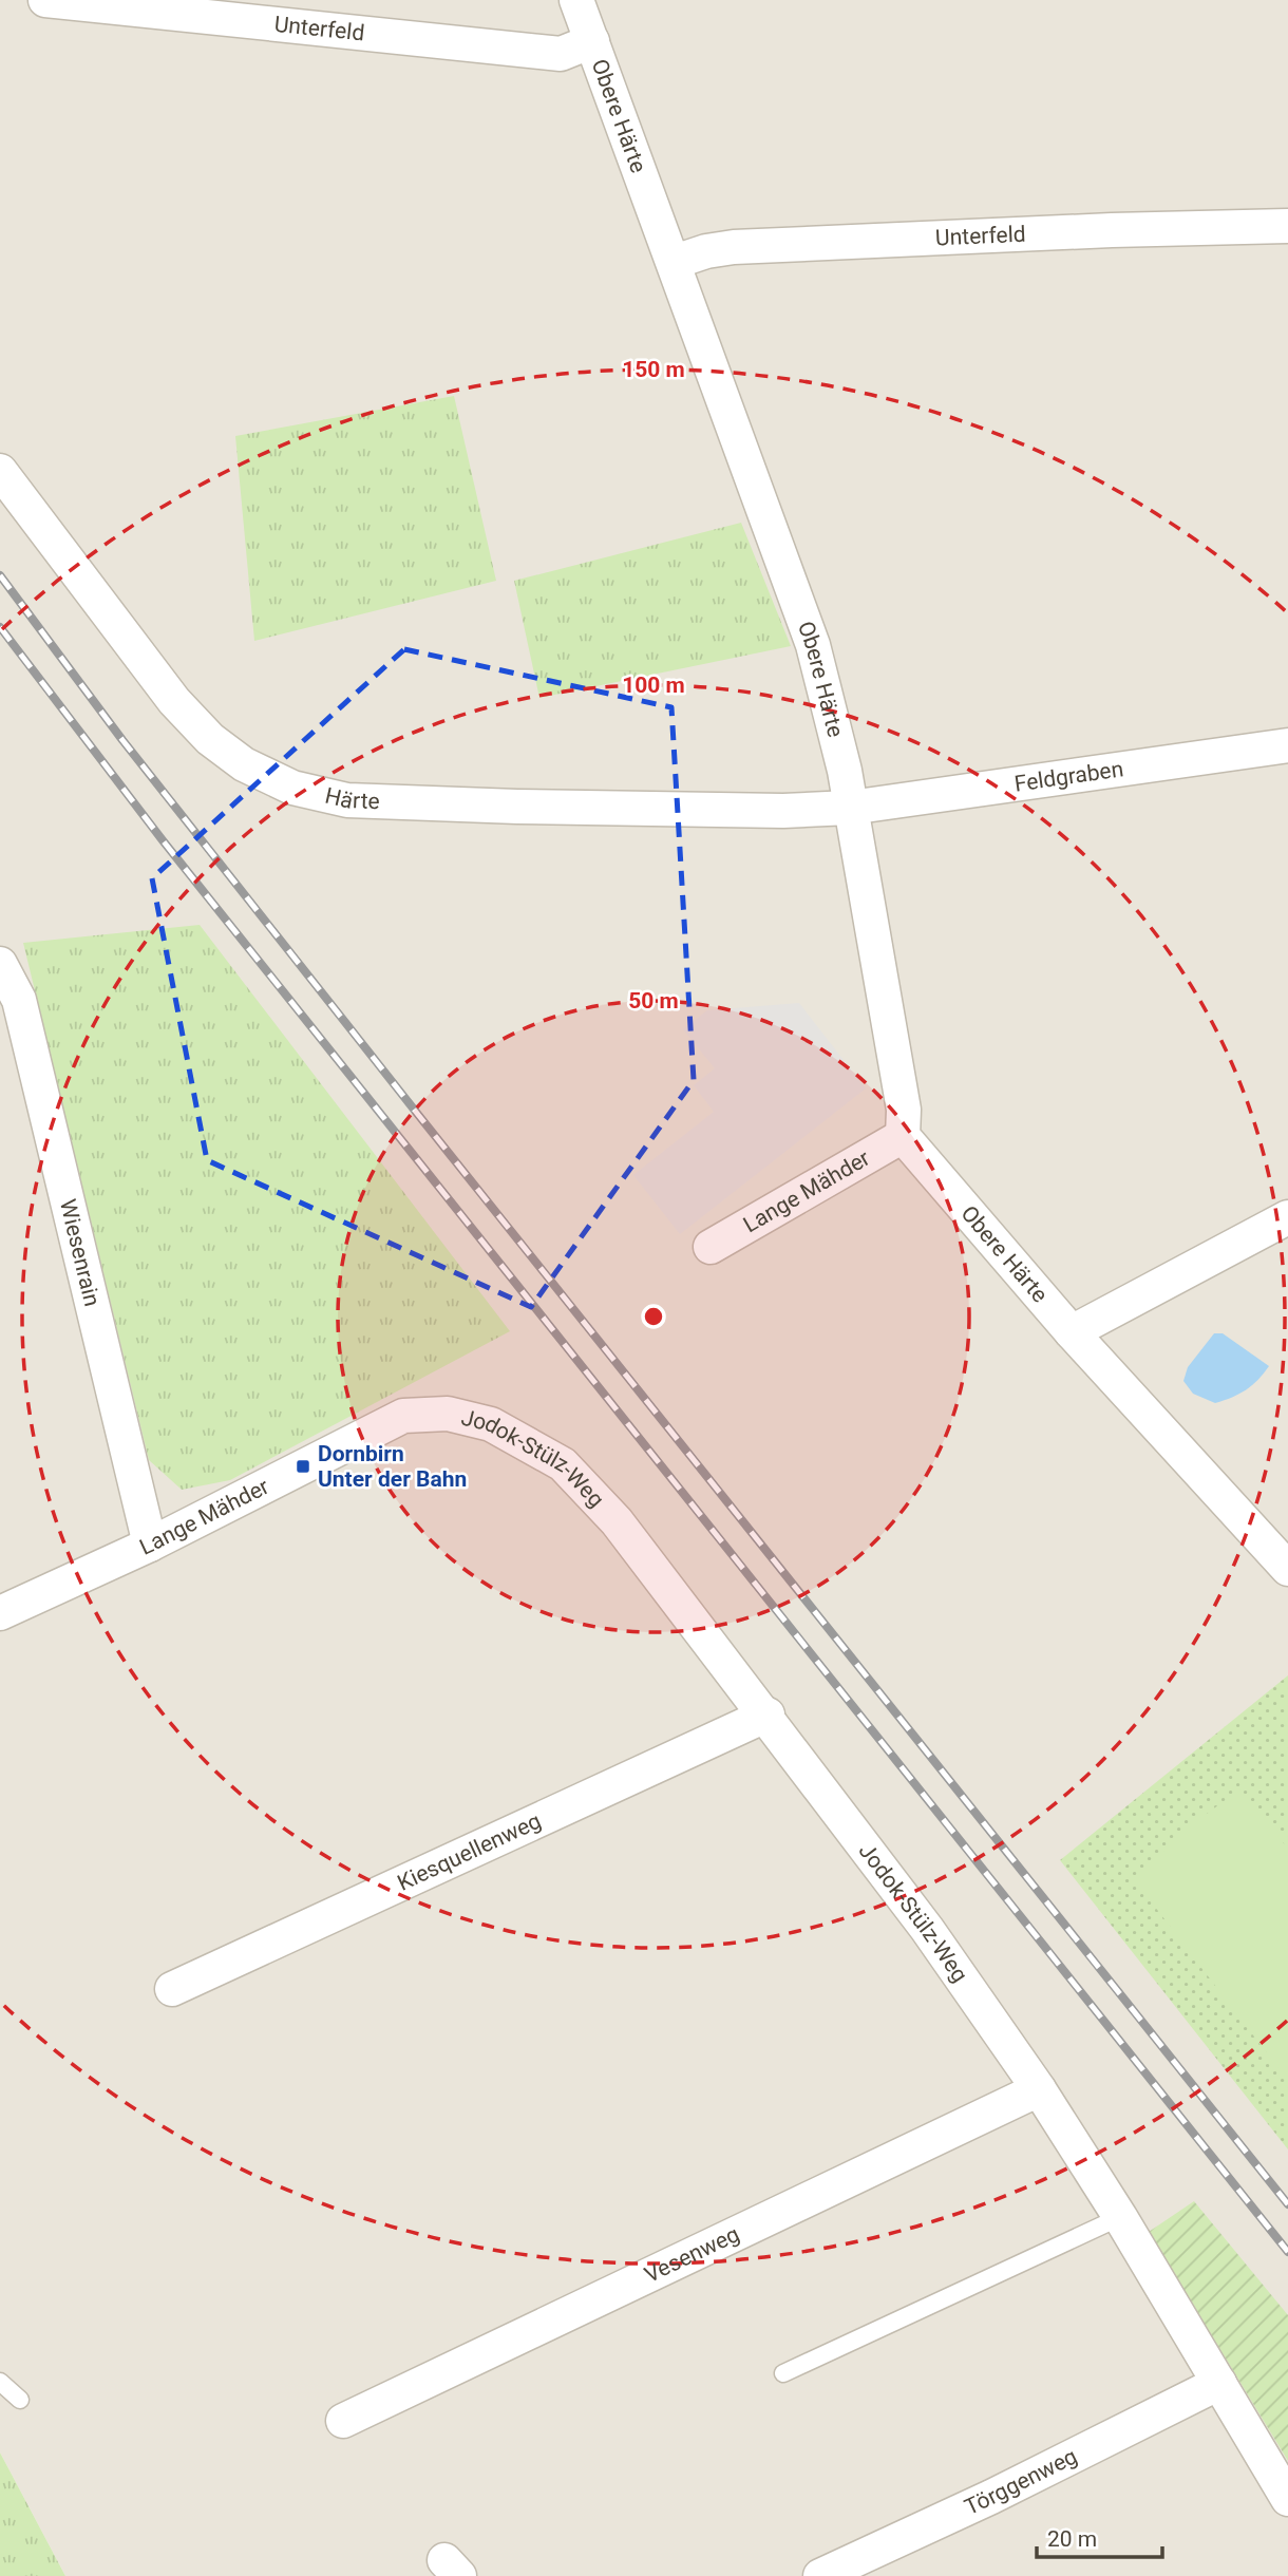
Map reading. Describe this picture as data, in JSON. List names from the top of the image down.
{
  "streets": {
    "street": [
      "Unterfeld",
      "Obere Härte",
      "Feldgraben",
      "Härte",
      "Lange Mähder",
      "Wiesenrain",
      "Jodok-Stülz-Weg",
      "Kiesquellenweg",
      "Vesenweg",
      "Törggenweg"
    ]
  },
  "crossings": [
    ["Unterfeld", "Obere Härte"],
    ["Obere Härte", "Feldgraben"],
    ["Obere Härte", "Härte"],
    ["Obere Härte", "Lange Mähder"],
    ["Feldgraben", "Härte"],
    ["Lange Mähder", "Wiesenrain"],
    ["Lange Mähder", "Jodok-Stülz-Weg"],
    ["Jodok-Stülz-Weg", "Kiesquellenweg"],
    ["Jodok-Stülz-Weg", "Vesenweg"],
    ["Jodok-Stülz-Weg", "Törggenweg"]
  ],
  "places": {
    "transit": ["Dornbirn Unter der Bahn"]
  },
  "scale_bar": "20 m",
  "rings": ["150 m", "100 m", "50 m"]
}
